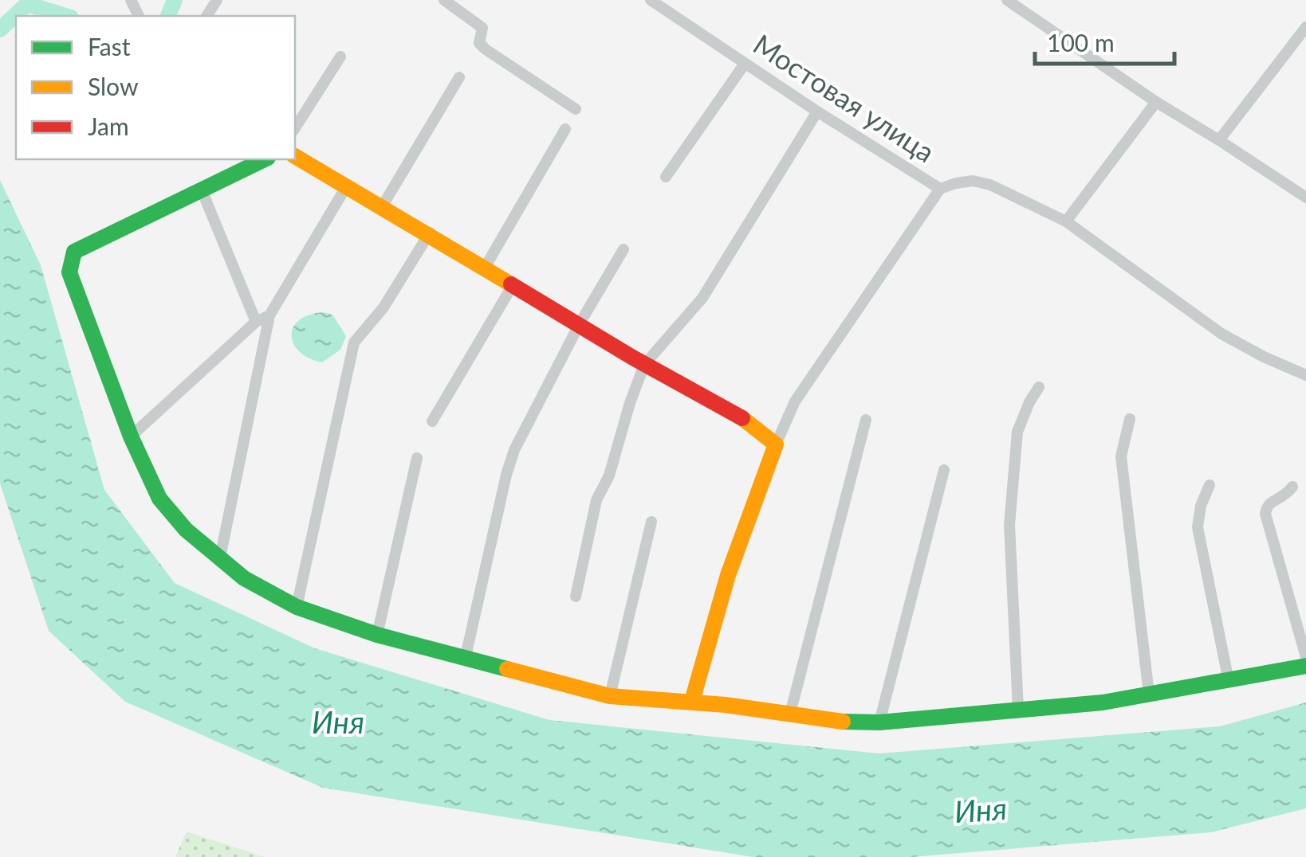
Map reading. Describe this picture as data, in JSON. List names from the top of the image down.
{
  "streets": {
    "street": ["Мостовая улица"]
  },
  "water": ["Иня"],
  "legend": ["Fast", "Slow", "Jam"],
  "scale_bar": "100 m"
}
